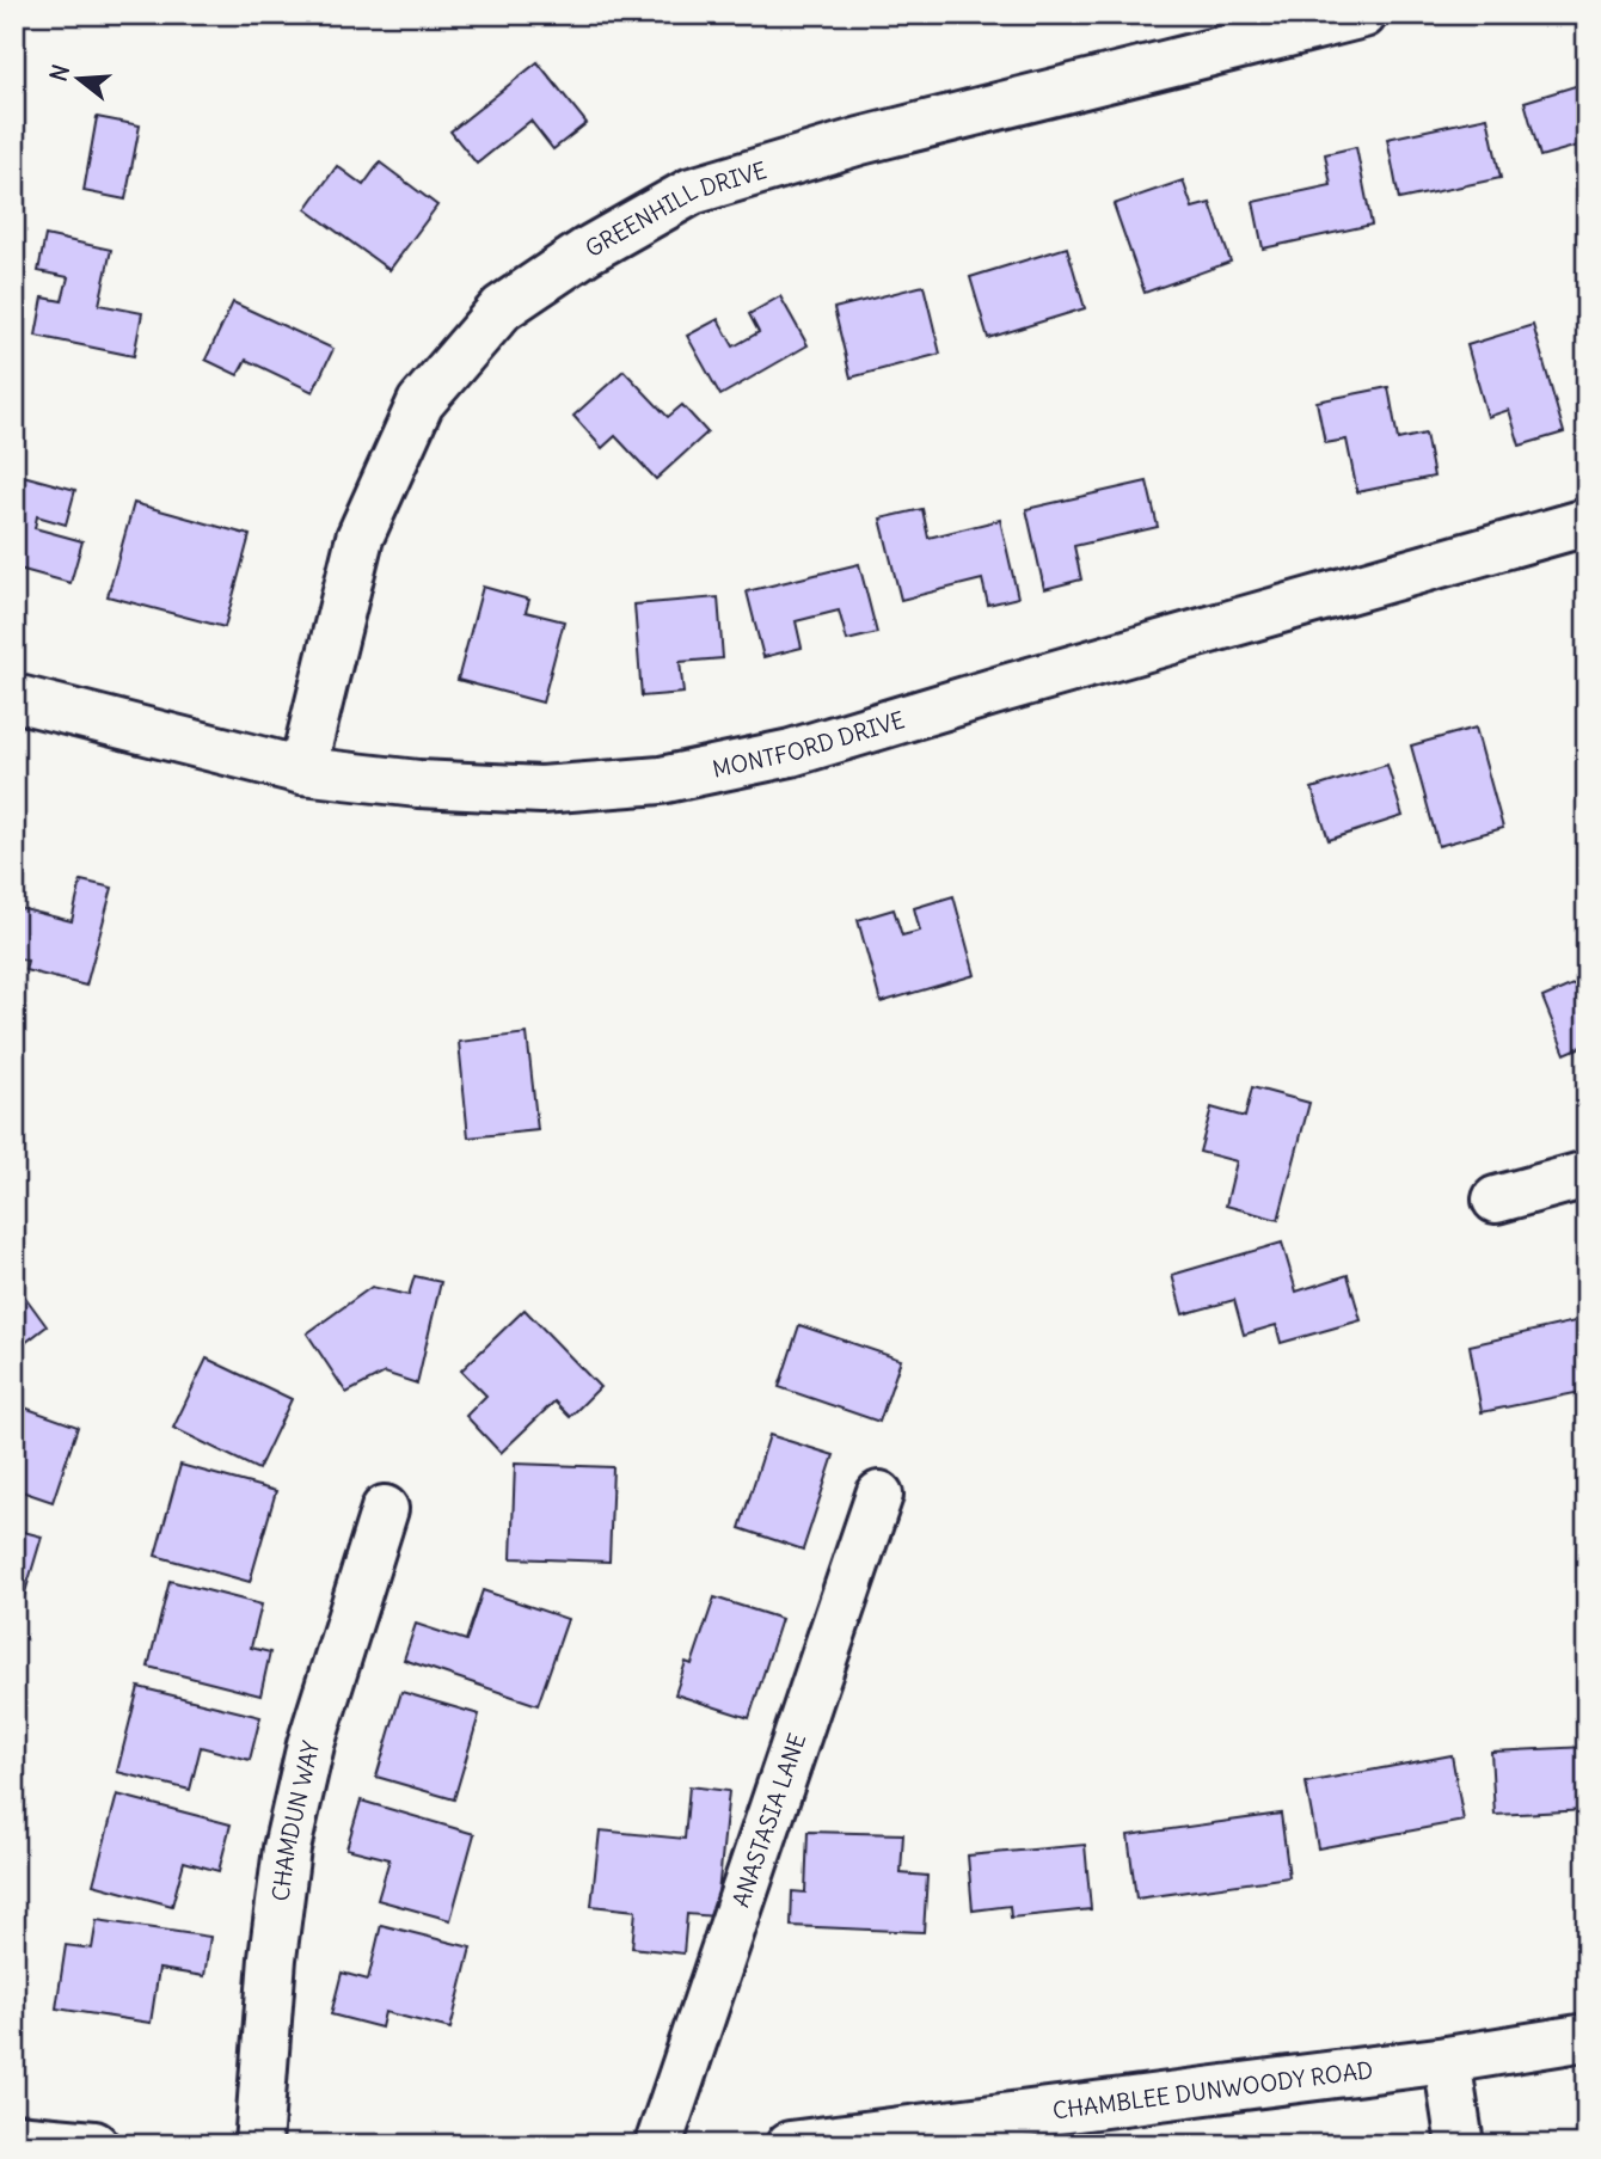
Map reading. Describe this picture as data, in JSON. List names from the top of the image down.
{
  "streets": {
    "street": [
      "GREENHILL DRIVE",
      "MONTFORD DRIVE",
      "ANASTASIA LANE",
      "CHAMDUN WAY",
      "CHAMBLEE DUNWOODY ROAD"
    ]
  },
  "crossings": [
    ["GREENHILL DRIVE", "MONTFORD DRIVE"]
  ],
  "north": "left"
}
